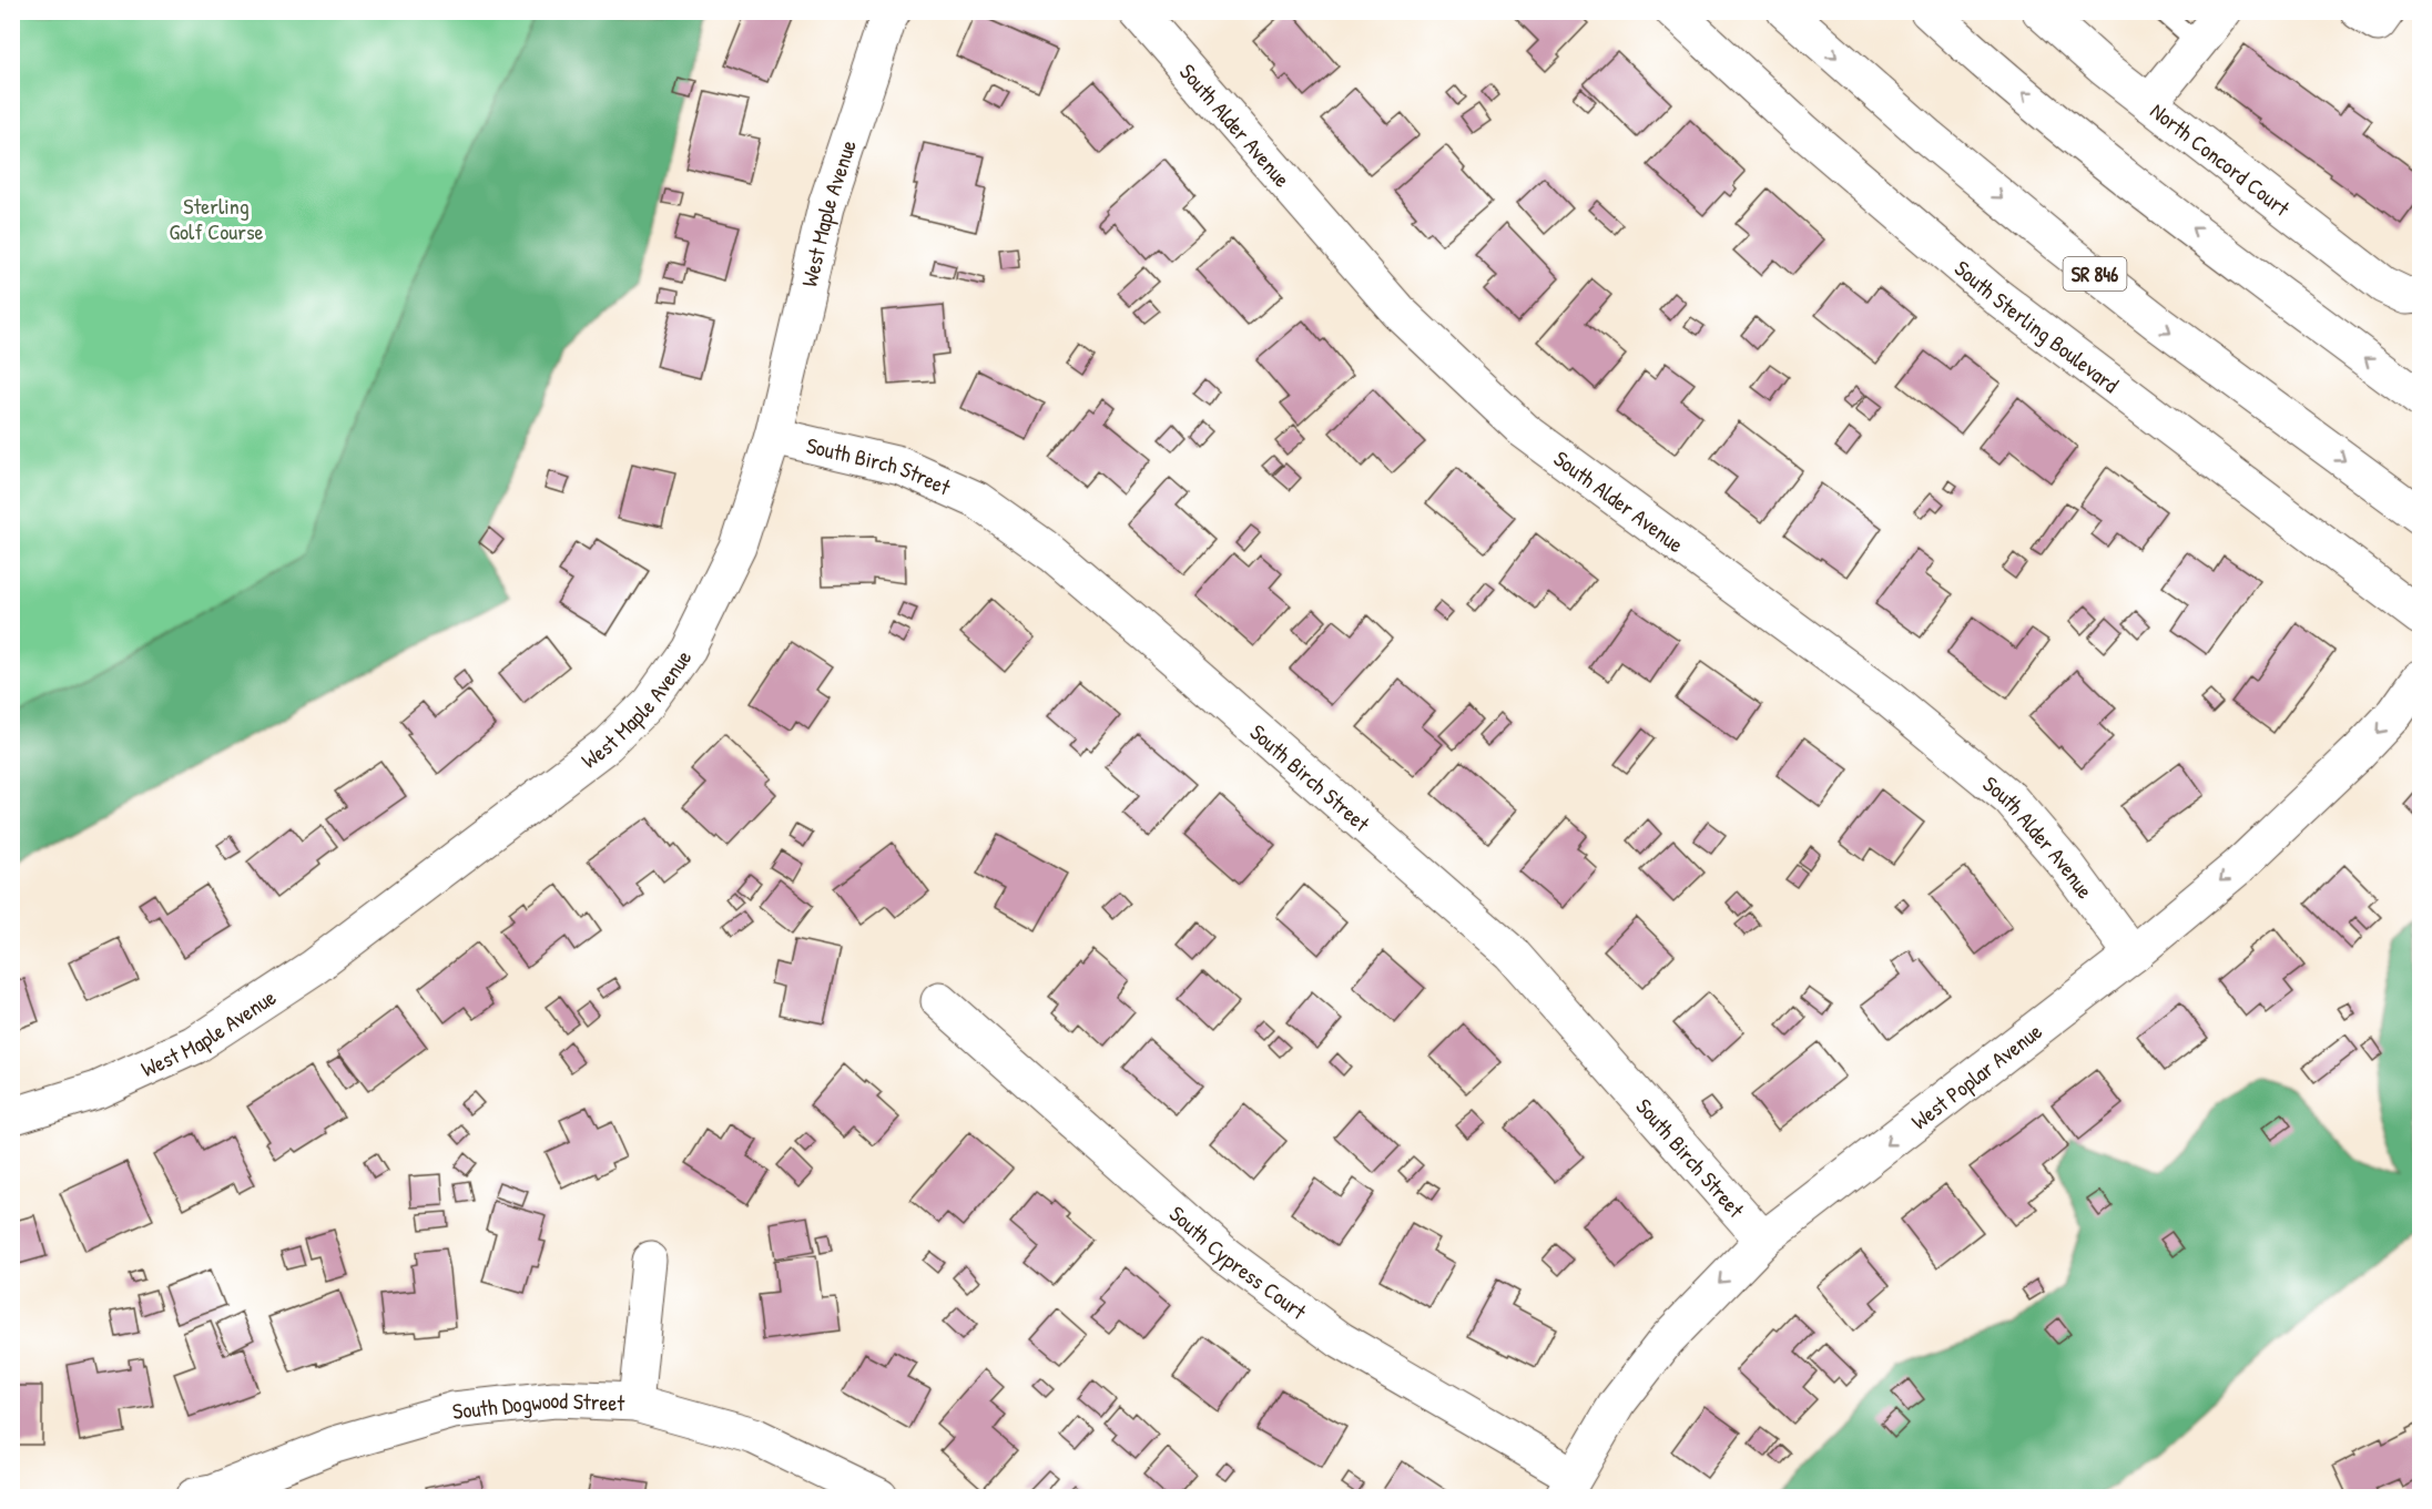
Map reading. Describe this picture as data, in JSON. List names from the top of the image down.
{
  "streets": {
    "street": [
      "South Alder Avenue",
      "North Concord Court",
      "West Maple Avenue",
      "SR 846",
      "South Sterling Boulevard",
      "South Birch Street",
      "West Poplar Avenue",
      "South Cypress Court",
      "South Dogwood Street"
    ]
  },
  "crossings": [
    ["South Alder Avenue", "West Poplar Avenue"],
    ["West Maple Avenue", "South Birch Street"],
    ["South Birch Street", "West Poplar Avenue"],
    ["West Poplar Avenue", "South Cypress Court"]
  ],
  "one_way": ["West Poplar Avenue"],
  "parks": ["Sterling Golf Course"]
}
